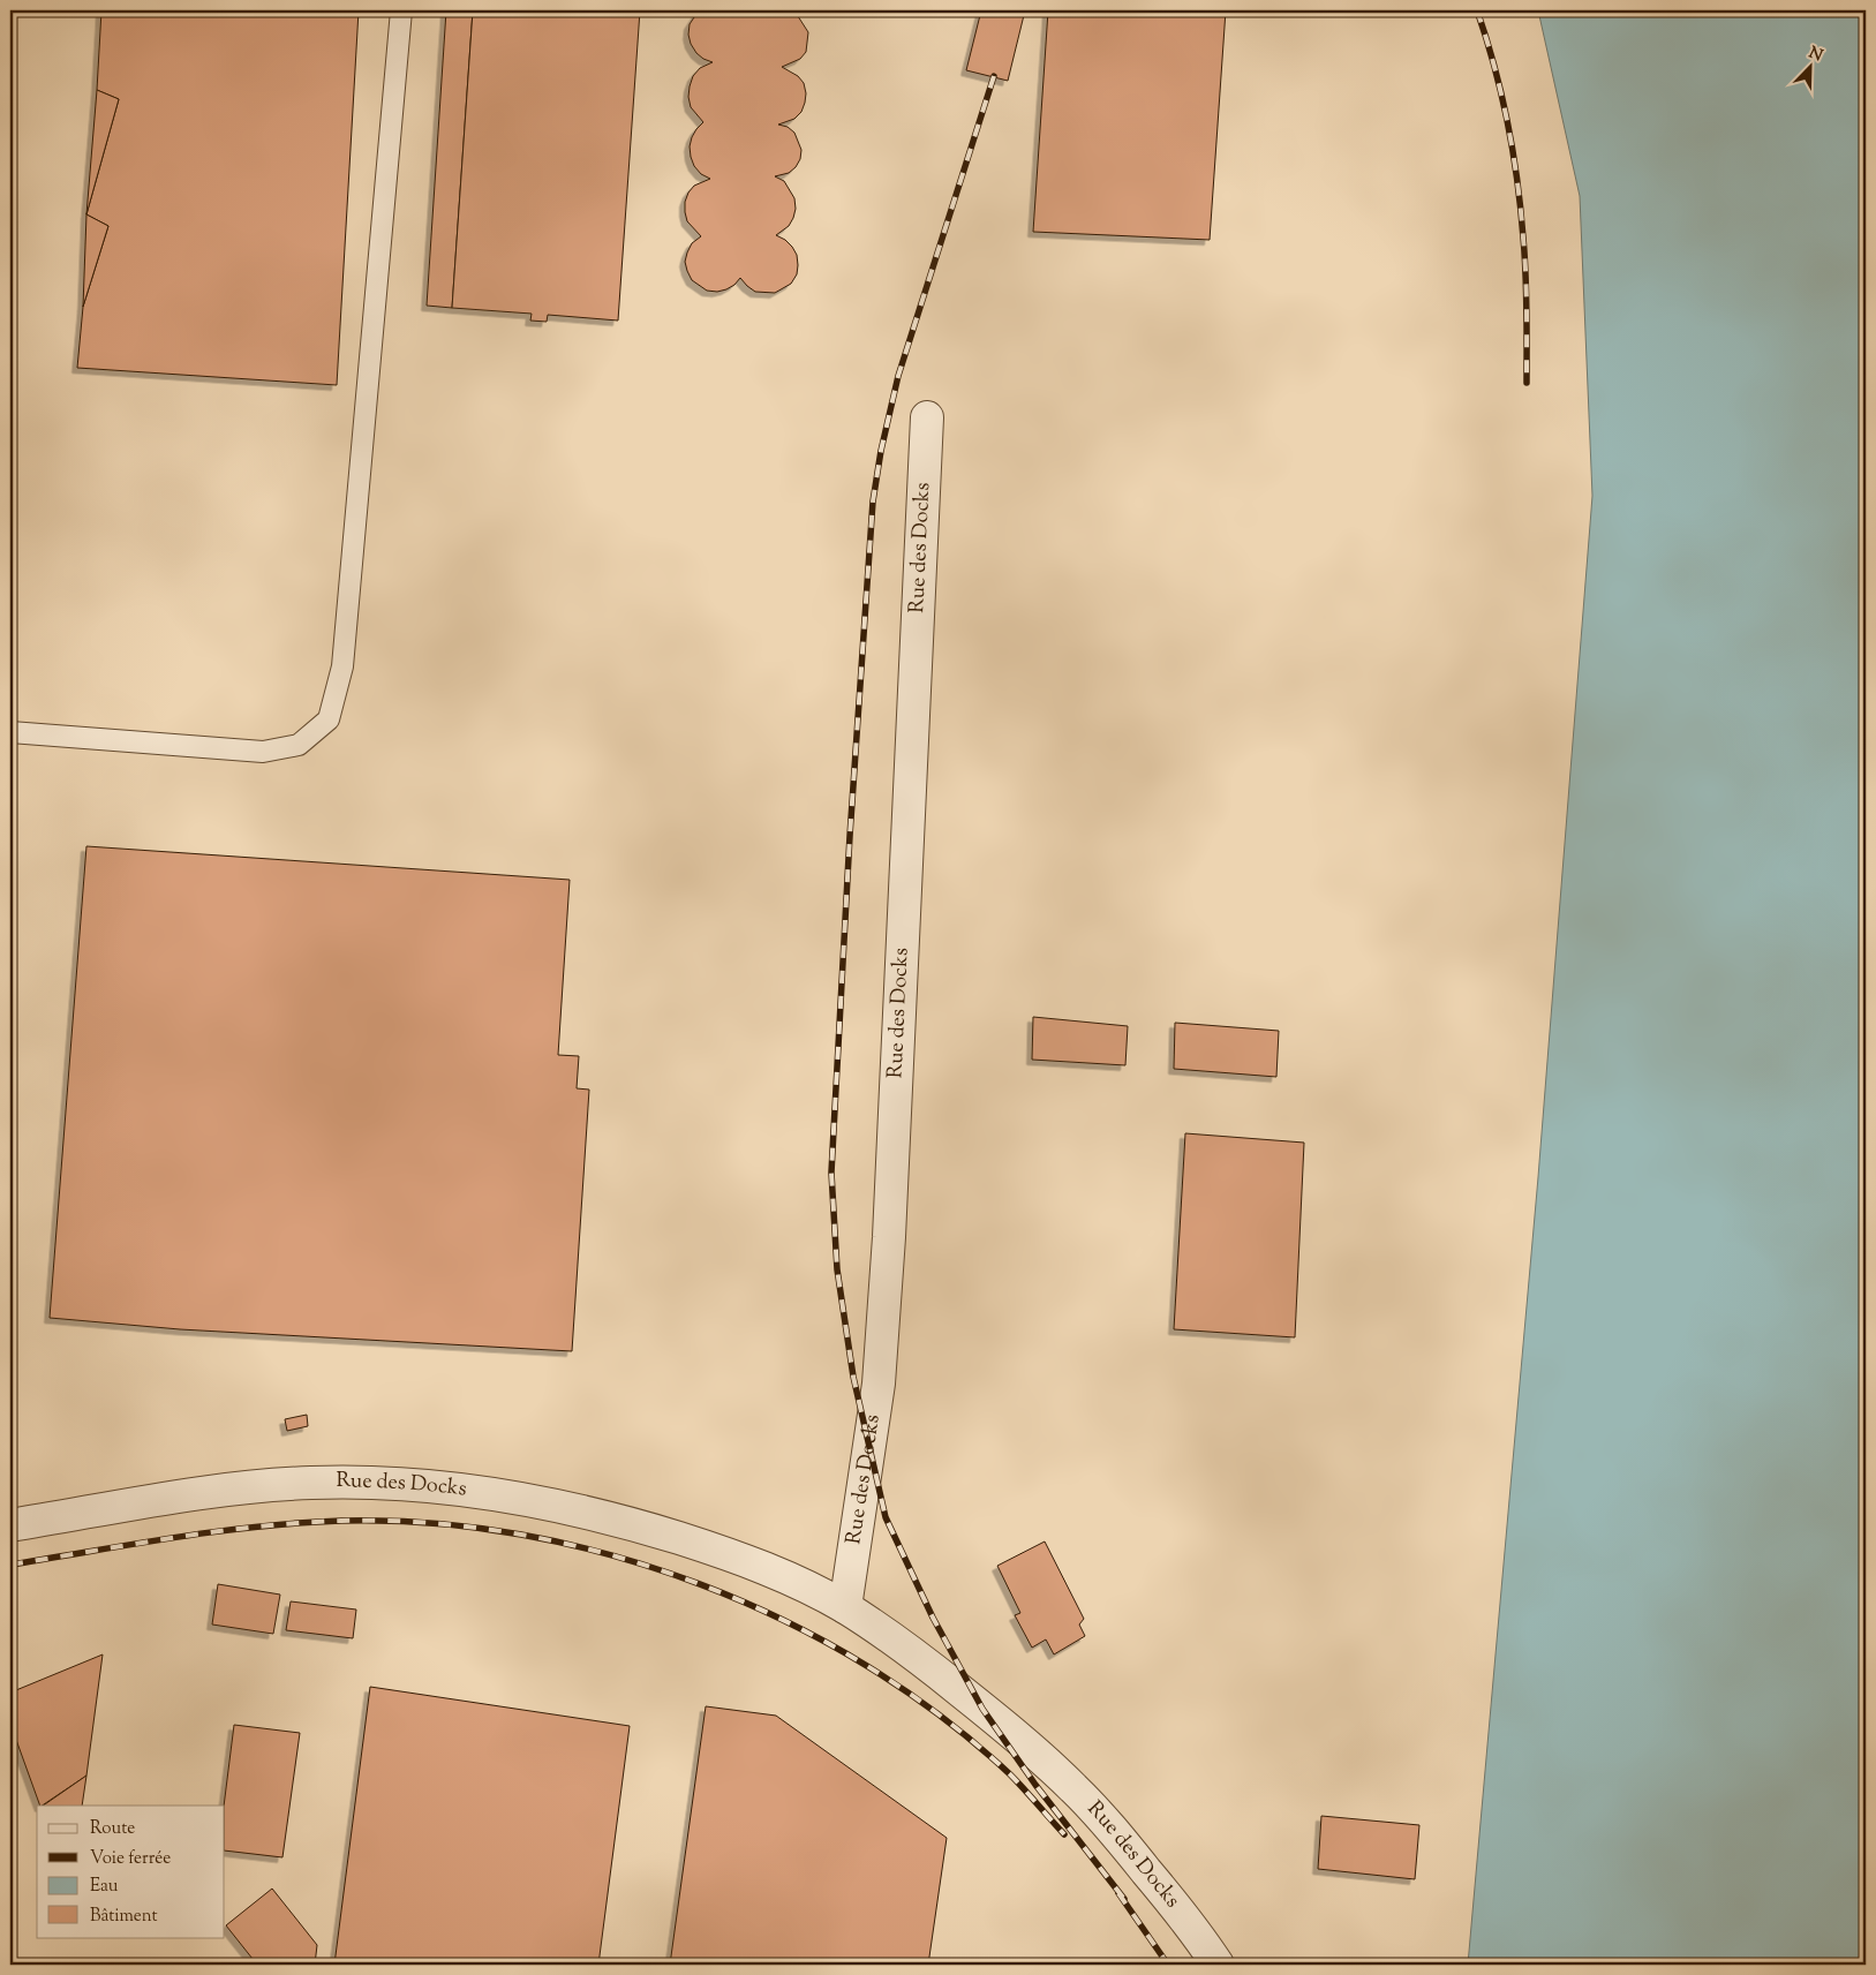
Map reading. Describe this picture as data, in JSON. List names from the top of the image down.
{
  "streets": {
    "street": ["Rue des Docks"]
  },
  "legend": [
    "Route",
    "Voie ferrée",
    "Eau",
    "Bâtiment"
  ],
  "north": "top right"
}
